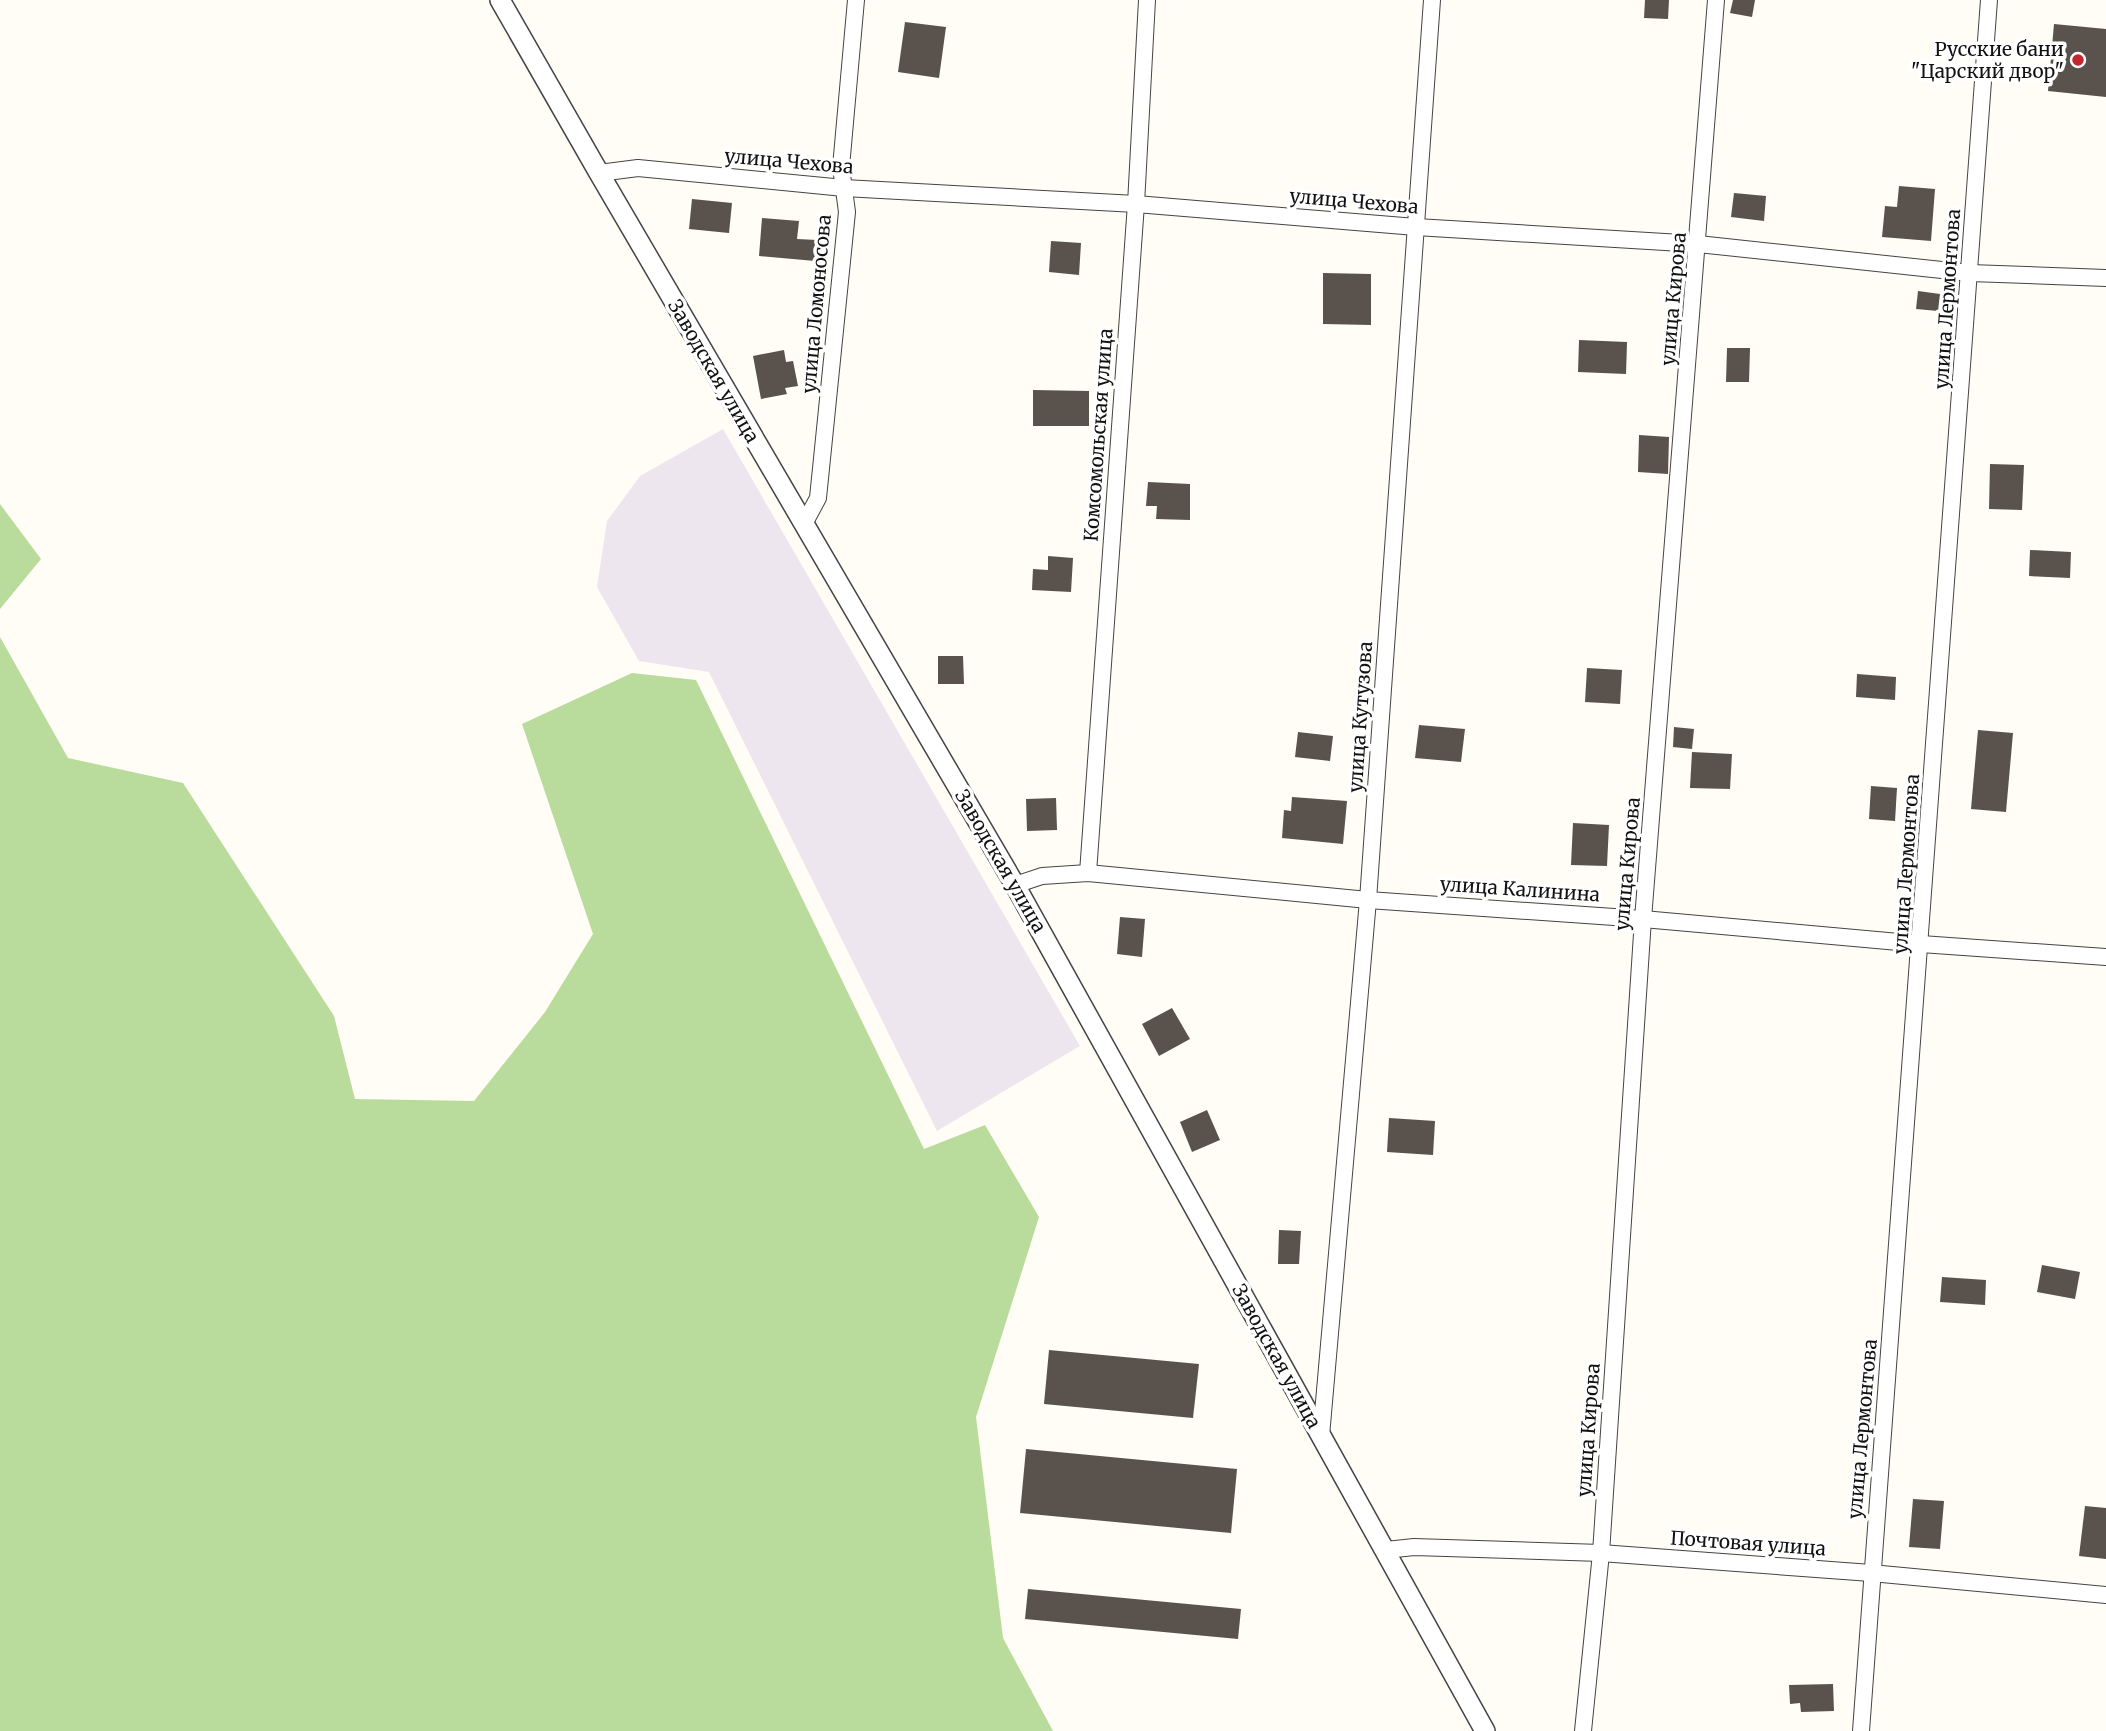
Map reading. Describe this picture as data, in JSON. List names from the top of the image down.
{
  "streets": {
    "street": [
      "улица Чехова",
      "улица Кирова",
      "улица Лермонтова",
      "улица Ломоносова",
      "Заводская улица",
      "Комсомольская улица",
      "улица Кутузова",
      "улица Калинина",
      "Почтовая улица"
    ]
  },
  "crossings": [
    ["улица Чехова", "улица Кирова"],
    ["улица Чехова", "улица Лермонтова"],
    ["улица Чехова", "улица Ломоносова"],
    ["улица Чехова", "Заводская улица"],
    ["улица Чехова", "Комсомольская улица"],
    ["улица Чехова", "улица Кутузова"],
    ["улица Кирова", "улица Калинина"],
    ["улица Кирова", "Почтовая улица"],
    ["улица Лермонтова", "улица Калинина"],
    ["улица Лермонтова", "Почтовая улица"],
    ["улица Ломоносова", "Заводская улица"],
    ["Заводская улица", "улица Кутузова"],
    ["Заводская улица", "улица Калинина"],
    ["Заводская улица", "Почтовая улица"],
    ["Комсомольская улица", "улица Калинина"],
    ["улица Кутузова", "улица Калинина"]
  ],
  "places": ["Русские бани \"Царский двор\""]
}
